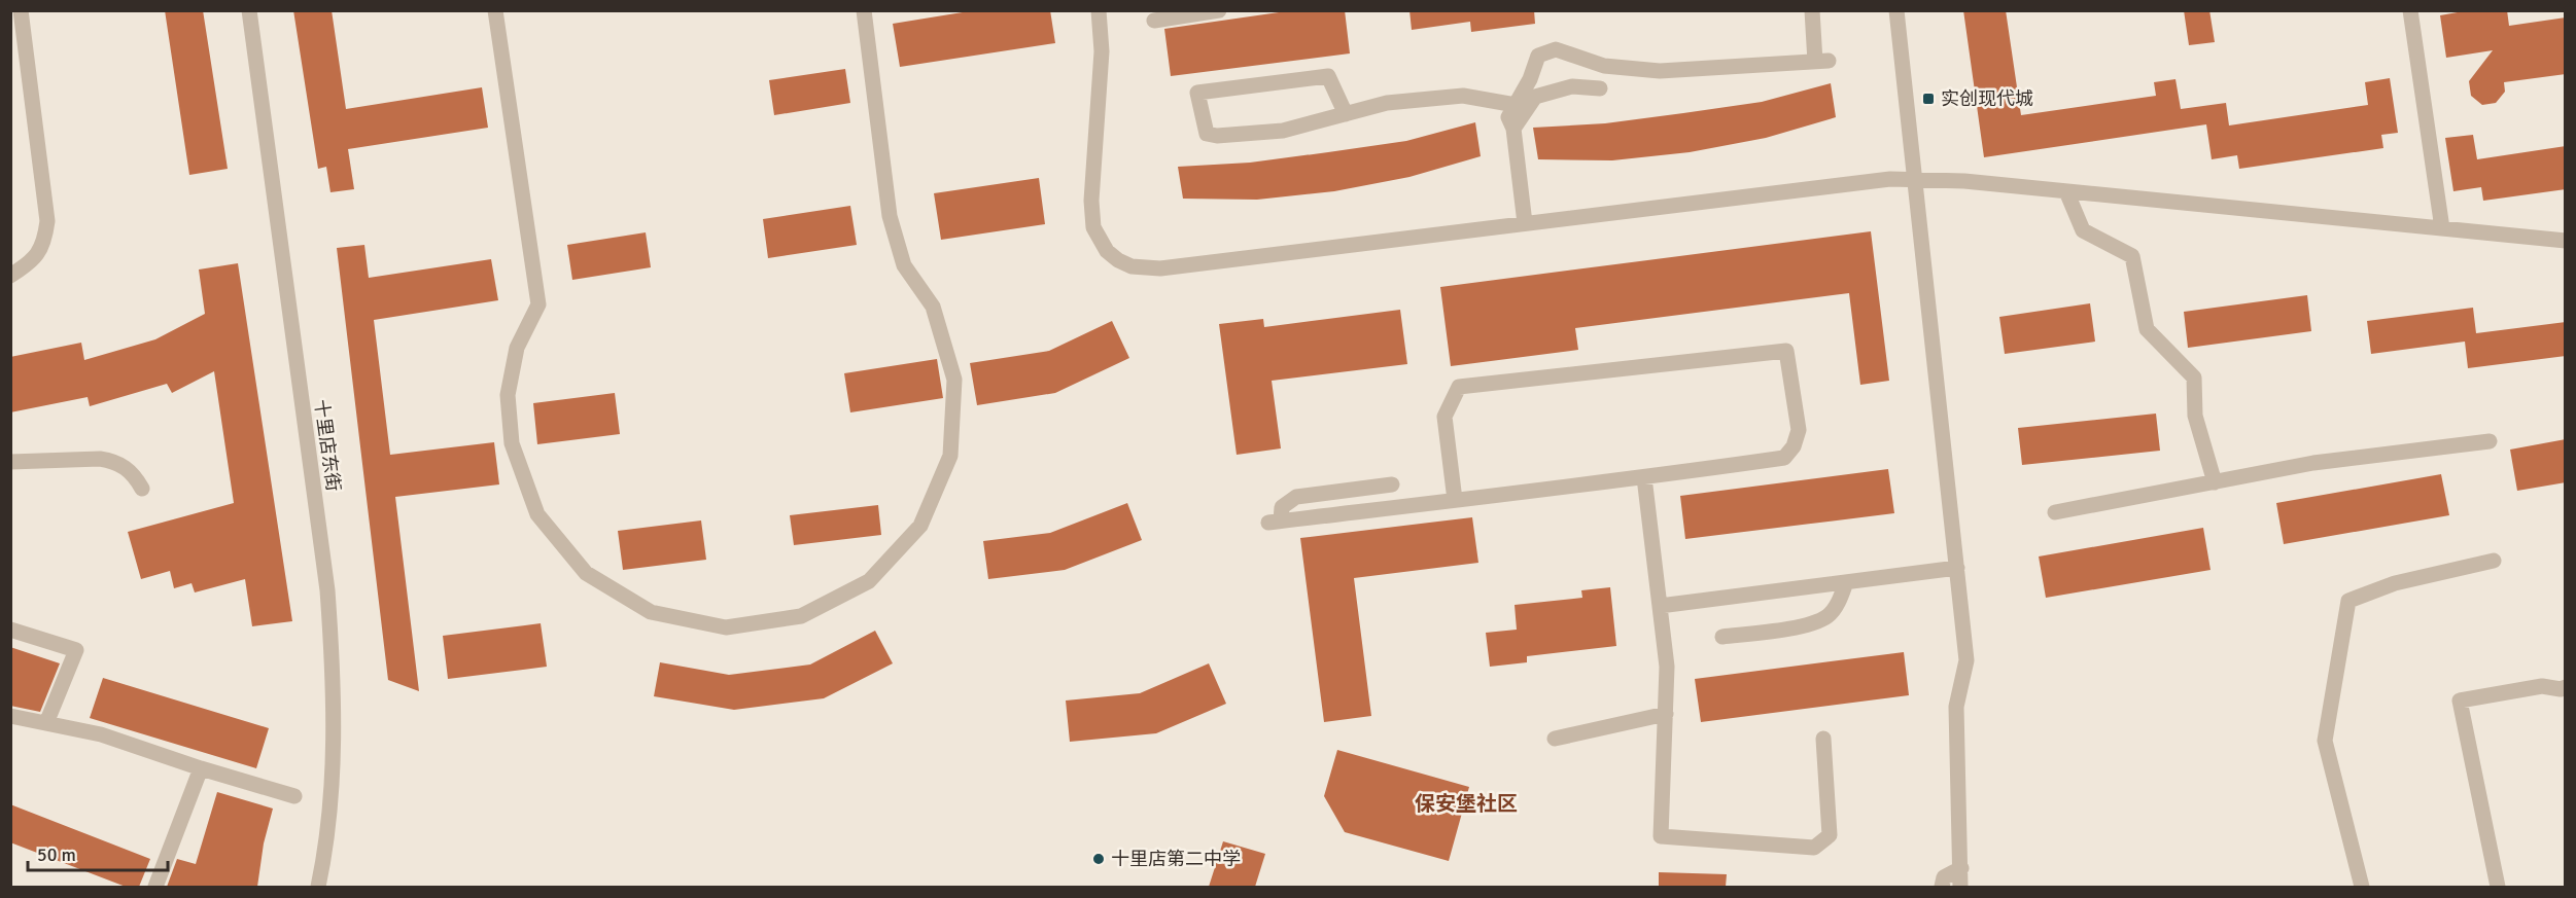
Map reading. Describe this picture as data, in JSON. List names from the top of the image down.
{
  "streets": {
    "street": ["十里店东街"]
  },
  "districts": ["保安堡社区"],
  "places": {
    "transit": ["实创现代城"],
    "other": ["十里店第二中学"]
  },
  "scale_bar": "50 m"
}
